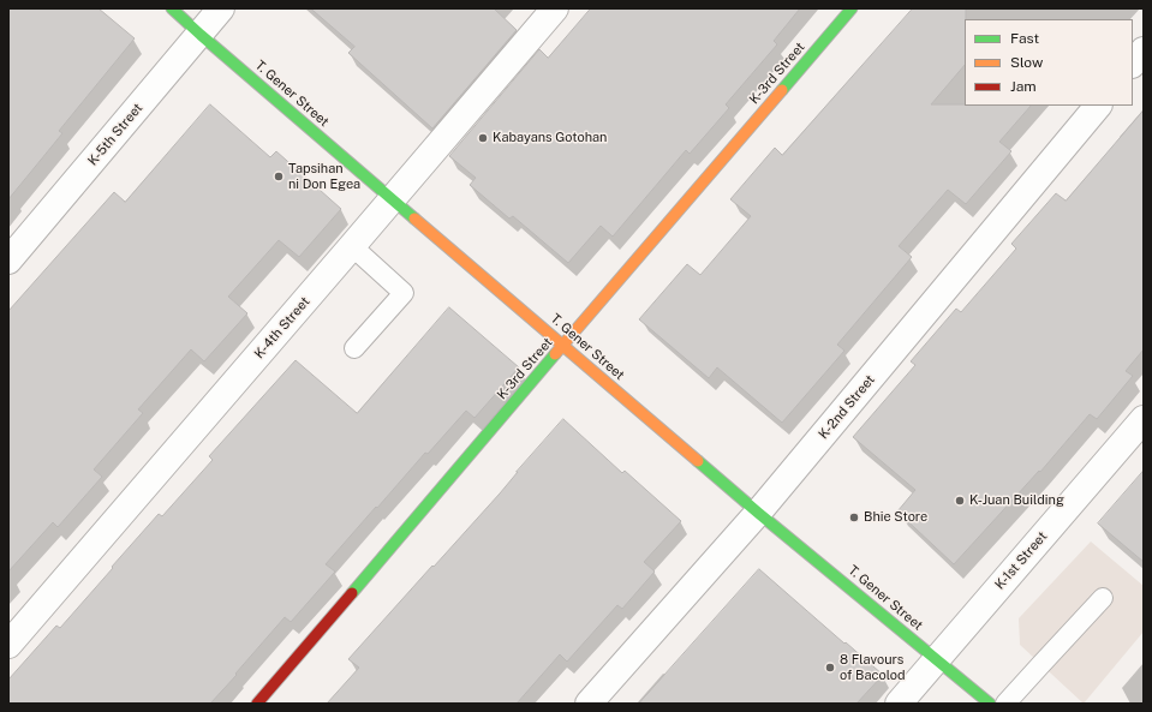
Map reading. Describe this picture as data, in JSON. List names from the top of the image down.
{
  "streets": {
    "street": [
      "K-3rd Street",
      "T. Gener Street",
      "K-5th Street",
      "K-4th Street",
      "K-2nd Street",
      "K-1st Street"
    ]
  },
  "crossings": [
    ["K-3rd Street", "T. Gener Street"],
    ["T. Gener Street", "K-5th Street"],
    ["T. Gener Street", "K-4th Street"],
    ["T. Gener Street", "K-2nd Street"],
    ["T. Gener Street", "K-1st Street"]
  ],
  "places": [
    "Kabayans Gotohan",
    "Tapsihan ni Don Egea",
    "K-Juan Building",
    "Bhie Store",
    "8 Flavours of Bacolod"
  ],
  "legend": ["Fast", "Slow", "Jam"]
}
